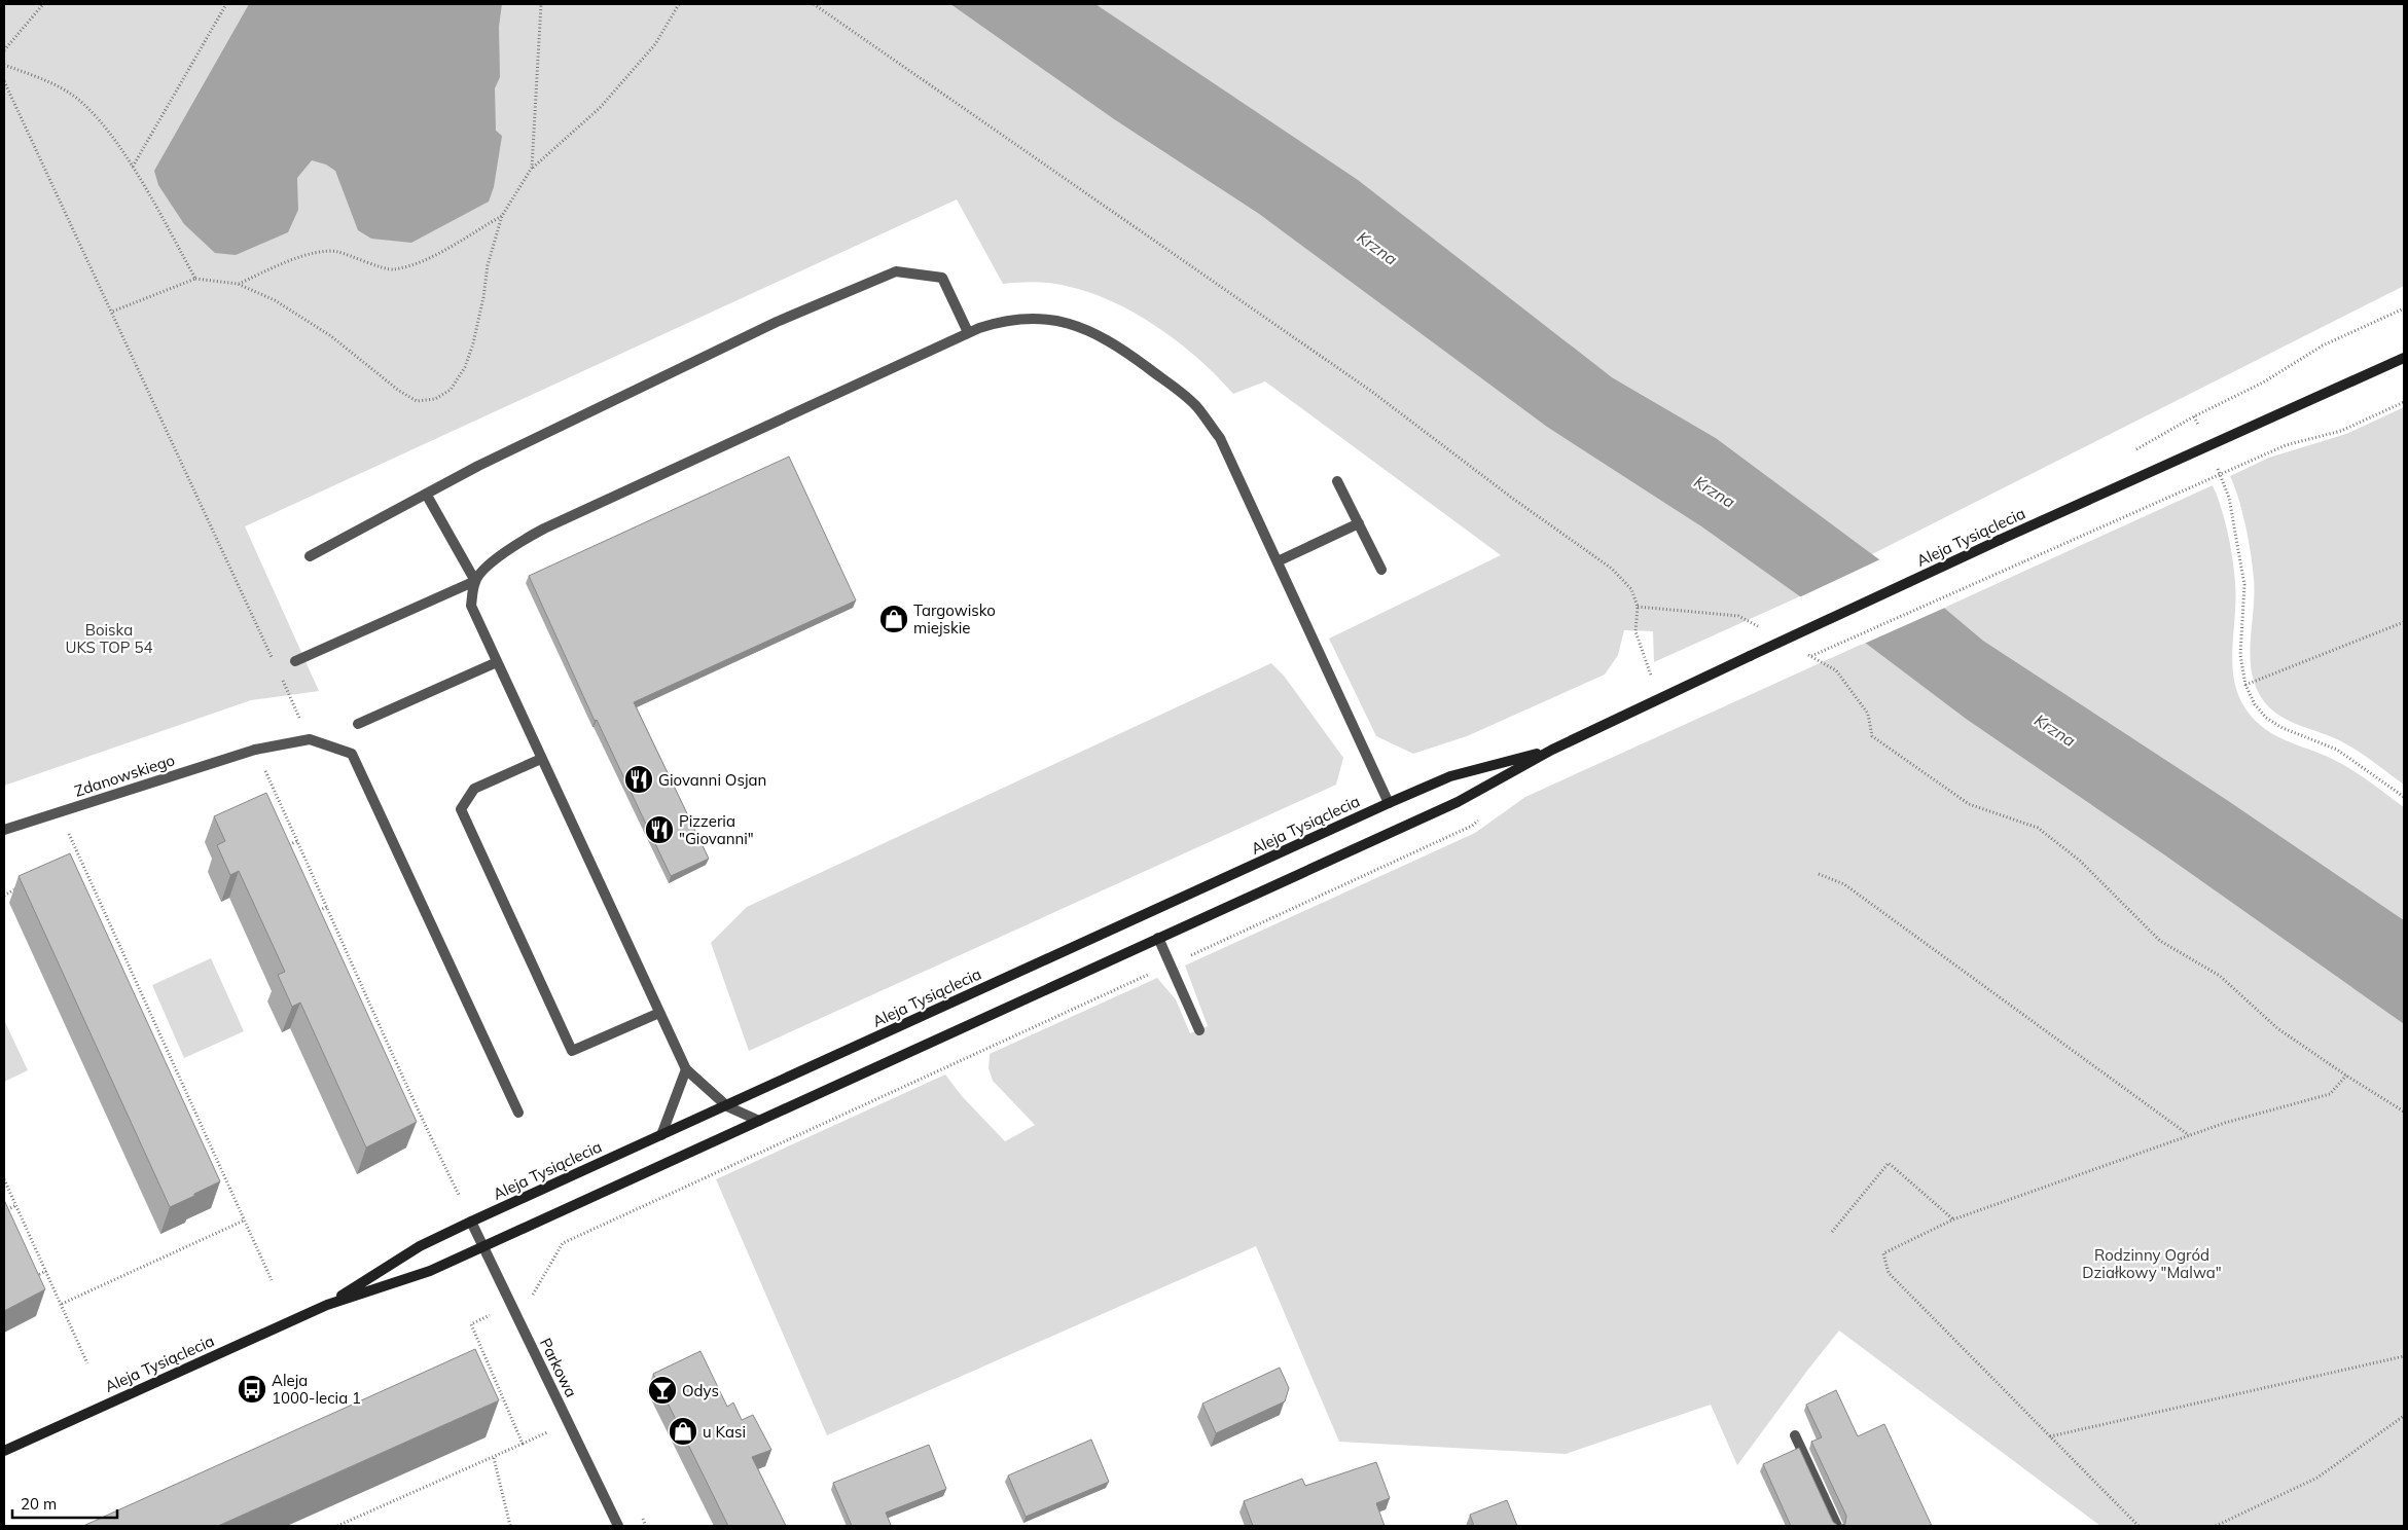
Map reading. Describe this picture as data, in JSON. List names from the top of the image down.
{
  "streets": {
    "street": ["Aleja Tysiąclecia", "Zdanowskiego", "Parkowa"]
  },
  "crossings": [
    ["Aleja Tysiąclecia", "Parkowa"]
  ],
  "water": ["Krzna"],
  "parks": ["Boiska UKS TOP 54", "Rodzinny Ogród Działkowy \"Malwa\""],
  "places": {
    "shop": ["Targowisko miejskie", "u Kasi"],
    "restaurant": ["Giovanni Osjan", "Pizzeria \"Giovanni\""],
    "bus stop": ["Aleja 1000-lecia 1"],
    "bar": ["Odys"]
  },
  "scale_bar": "20 m"
}
